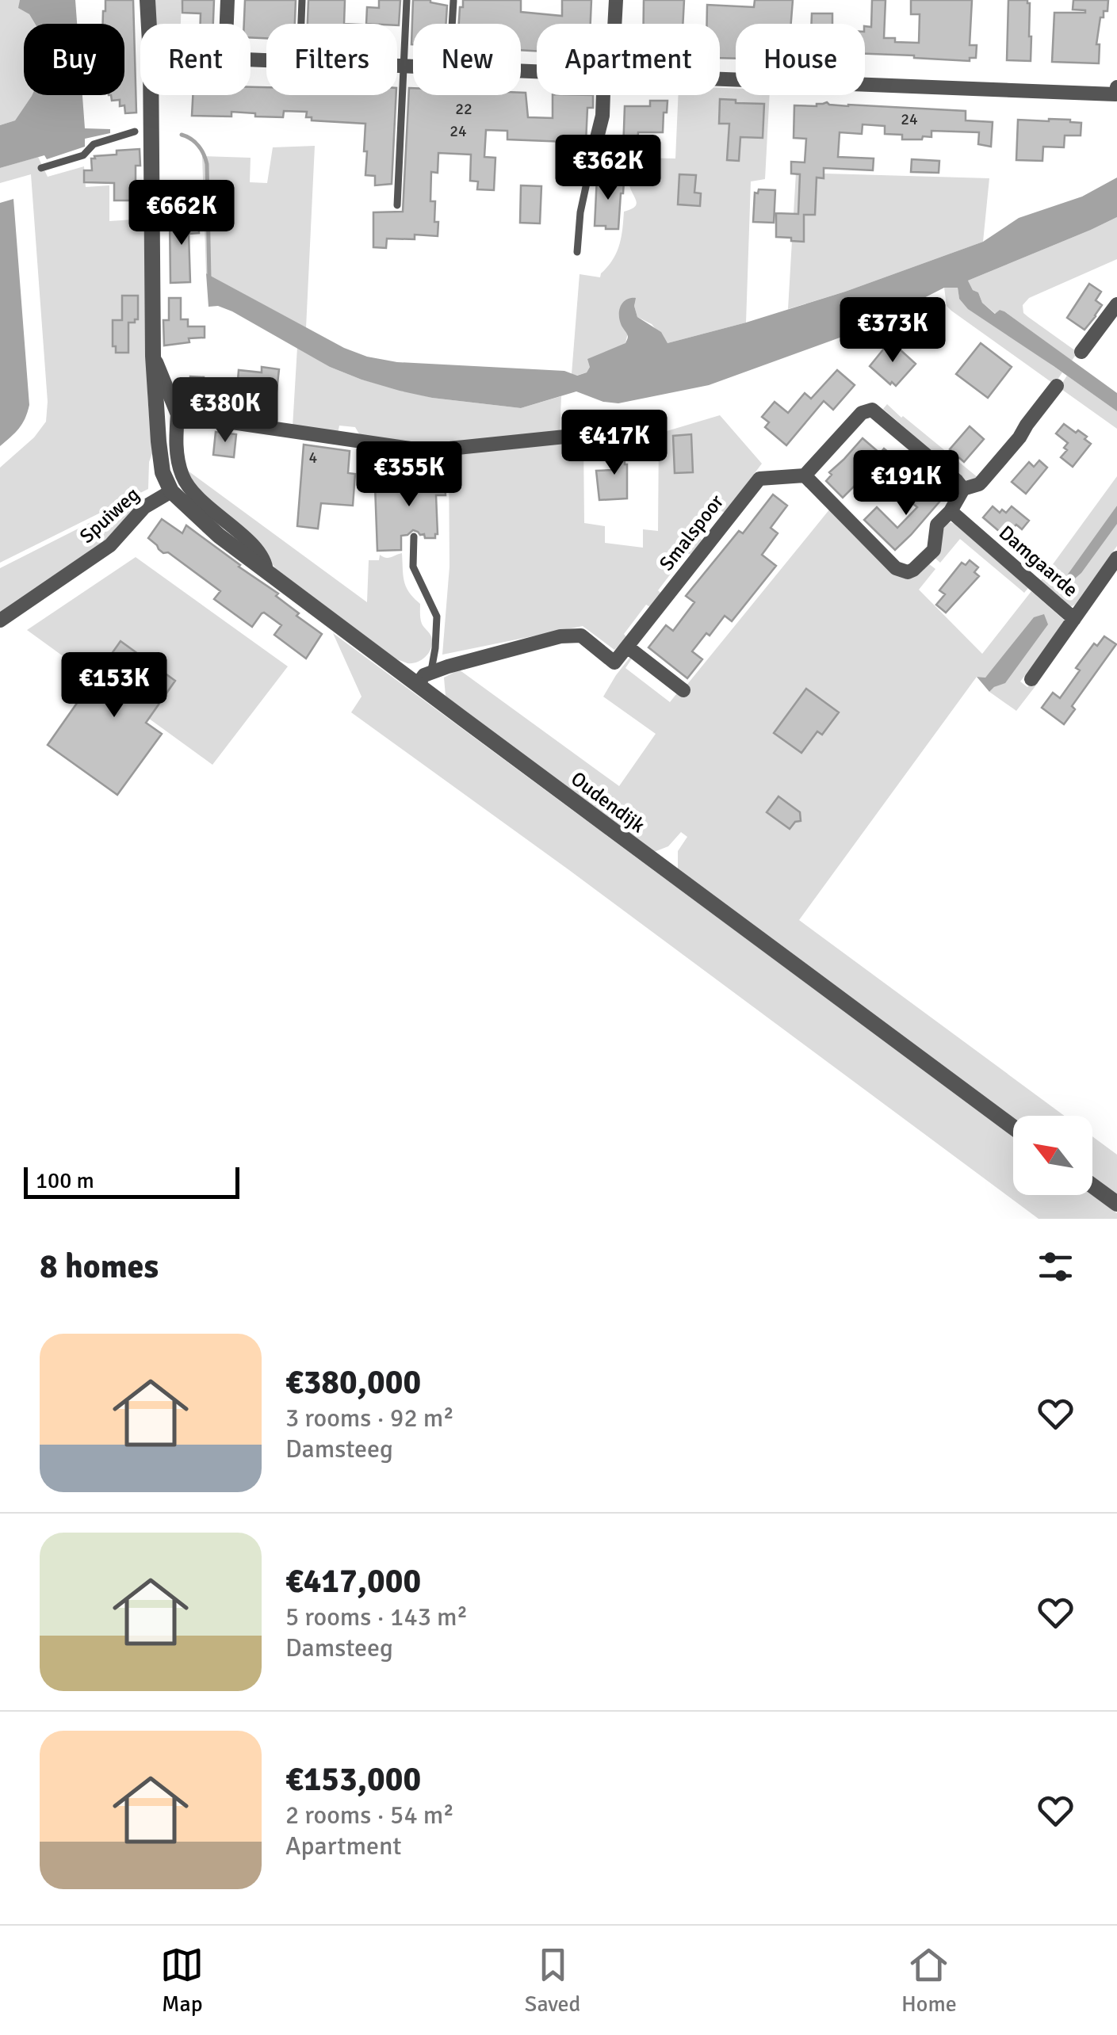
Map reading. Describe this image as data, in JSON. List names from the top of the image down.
{
  "streets": {
    "street": [
      "Spuiweg",
      "Smalspoor",
      "Damgaarde",
      "Oudendijk"
    ]
  },
  "crossings": [
    ["Spuiweg", "Oudendijk"]
  ],
  "house_numbers": [
    "22",
    "24",
    "24",
    "4"
  ],
  "scale_bar": "100 m",
  "north": "top left",
  "page": {
    "chip": [
      "Buy",
      "Rent",
      "Filters",
      "New",
      "Apartment",
      "House"
    ],
    "price": [
      "€362K",
      "€662K",
      "€373K",
      "€380K",
      "€417K",
      "€355K",
      "€191K",
      "€153K"
    ],
    "scale": "100 m",
    "heading": "8 homes",
    "list": [
      {
        "name": "€380,000",
        "note": "3 rooms · 92 m² · Damsteeg"
      },
      {
        "name": "€417,000",
        "note": "5 rooms · 143 m² · Damsteeg"
      },
      {
        "name": "€153,000",
        "note": "2 rooms · 54 m² · Apartment"
      }
    ],
    "tabs": ["Map", "Saved", "Home"]
  }
}
